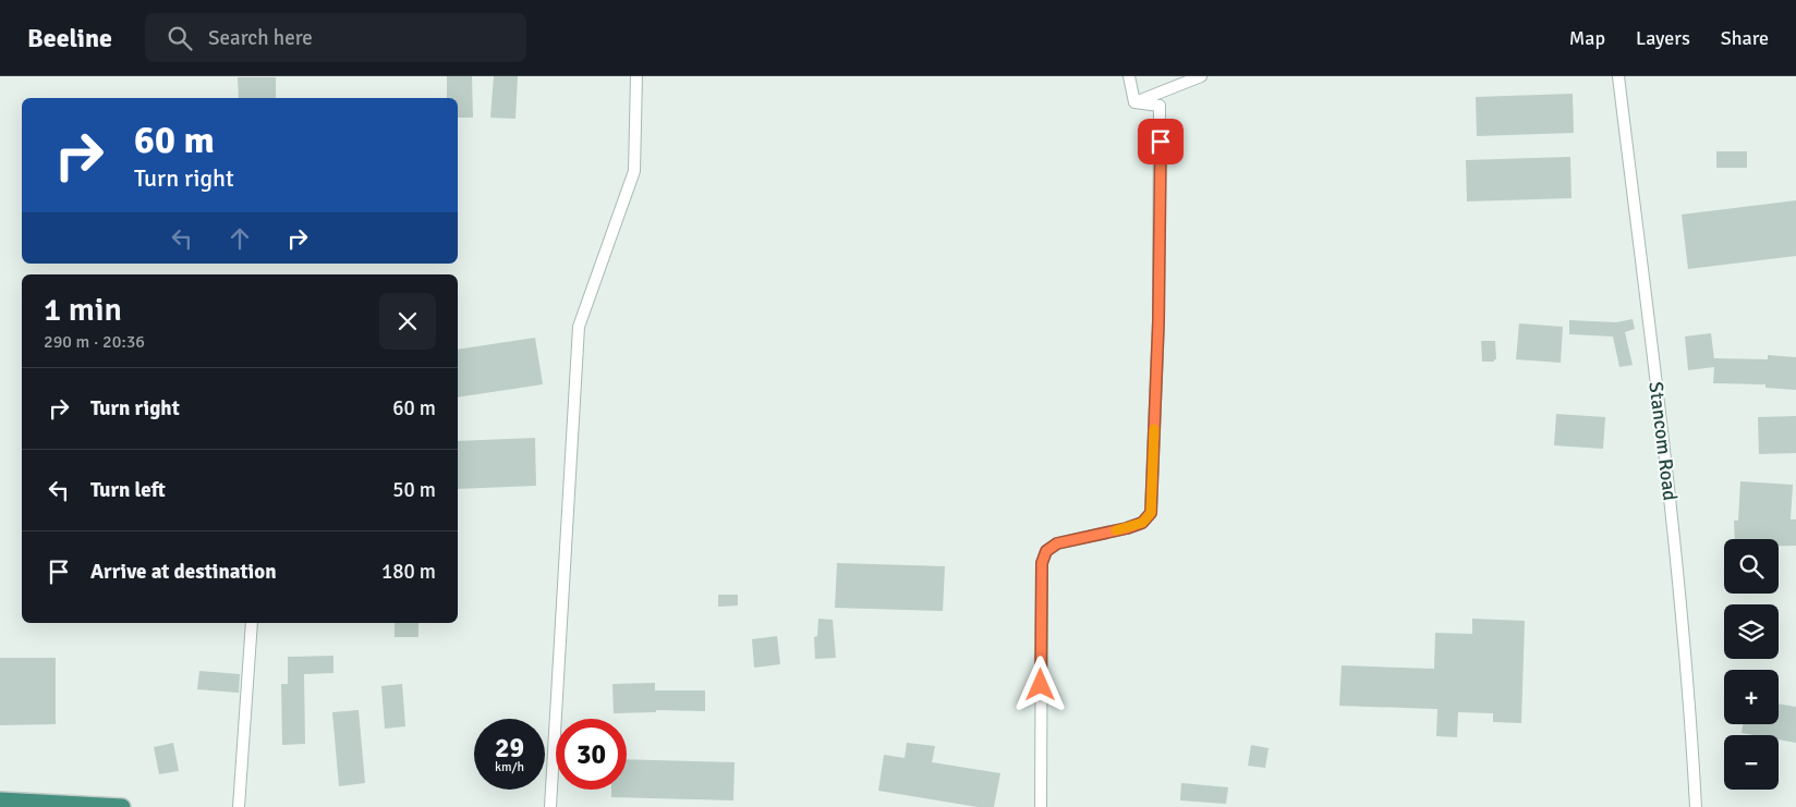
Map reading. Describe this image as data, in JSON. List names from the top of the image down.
{
  "streets": {
    "street": ["Stancom Road"]
  },
  "page": {
    "header": "Beeline",
    "search": "Search here",
    "nav": ["Map", "Layers", "Share"],
    "turn": ["60 m", "Turn right"],
    "heading": ["1 min", "290 m · 20:36"],
    "list": [
      {
        "name": "Turn right",
        "value": "60 m"
      },
      {
        "name": "Turn left",
        "value": "50 m"
      },
      {
        "name": "Arrive at destination",
        "value": "180 m"
      }
    ],
    "map_buttons": ["+", "−"],
    "speed": "29 km/h",
    "limit": "30"
  }
}
